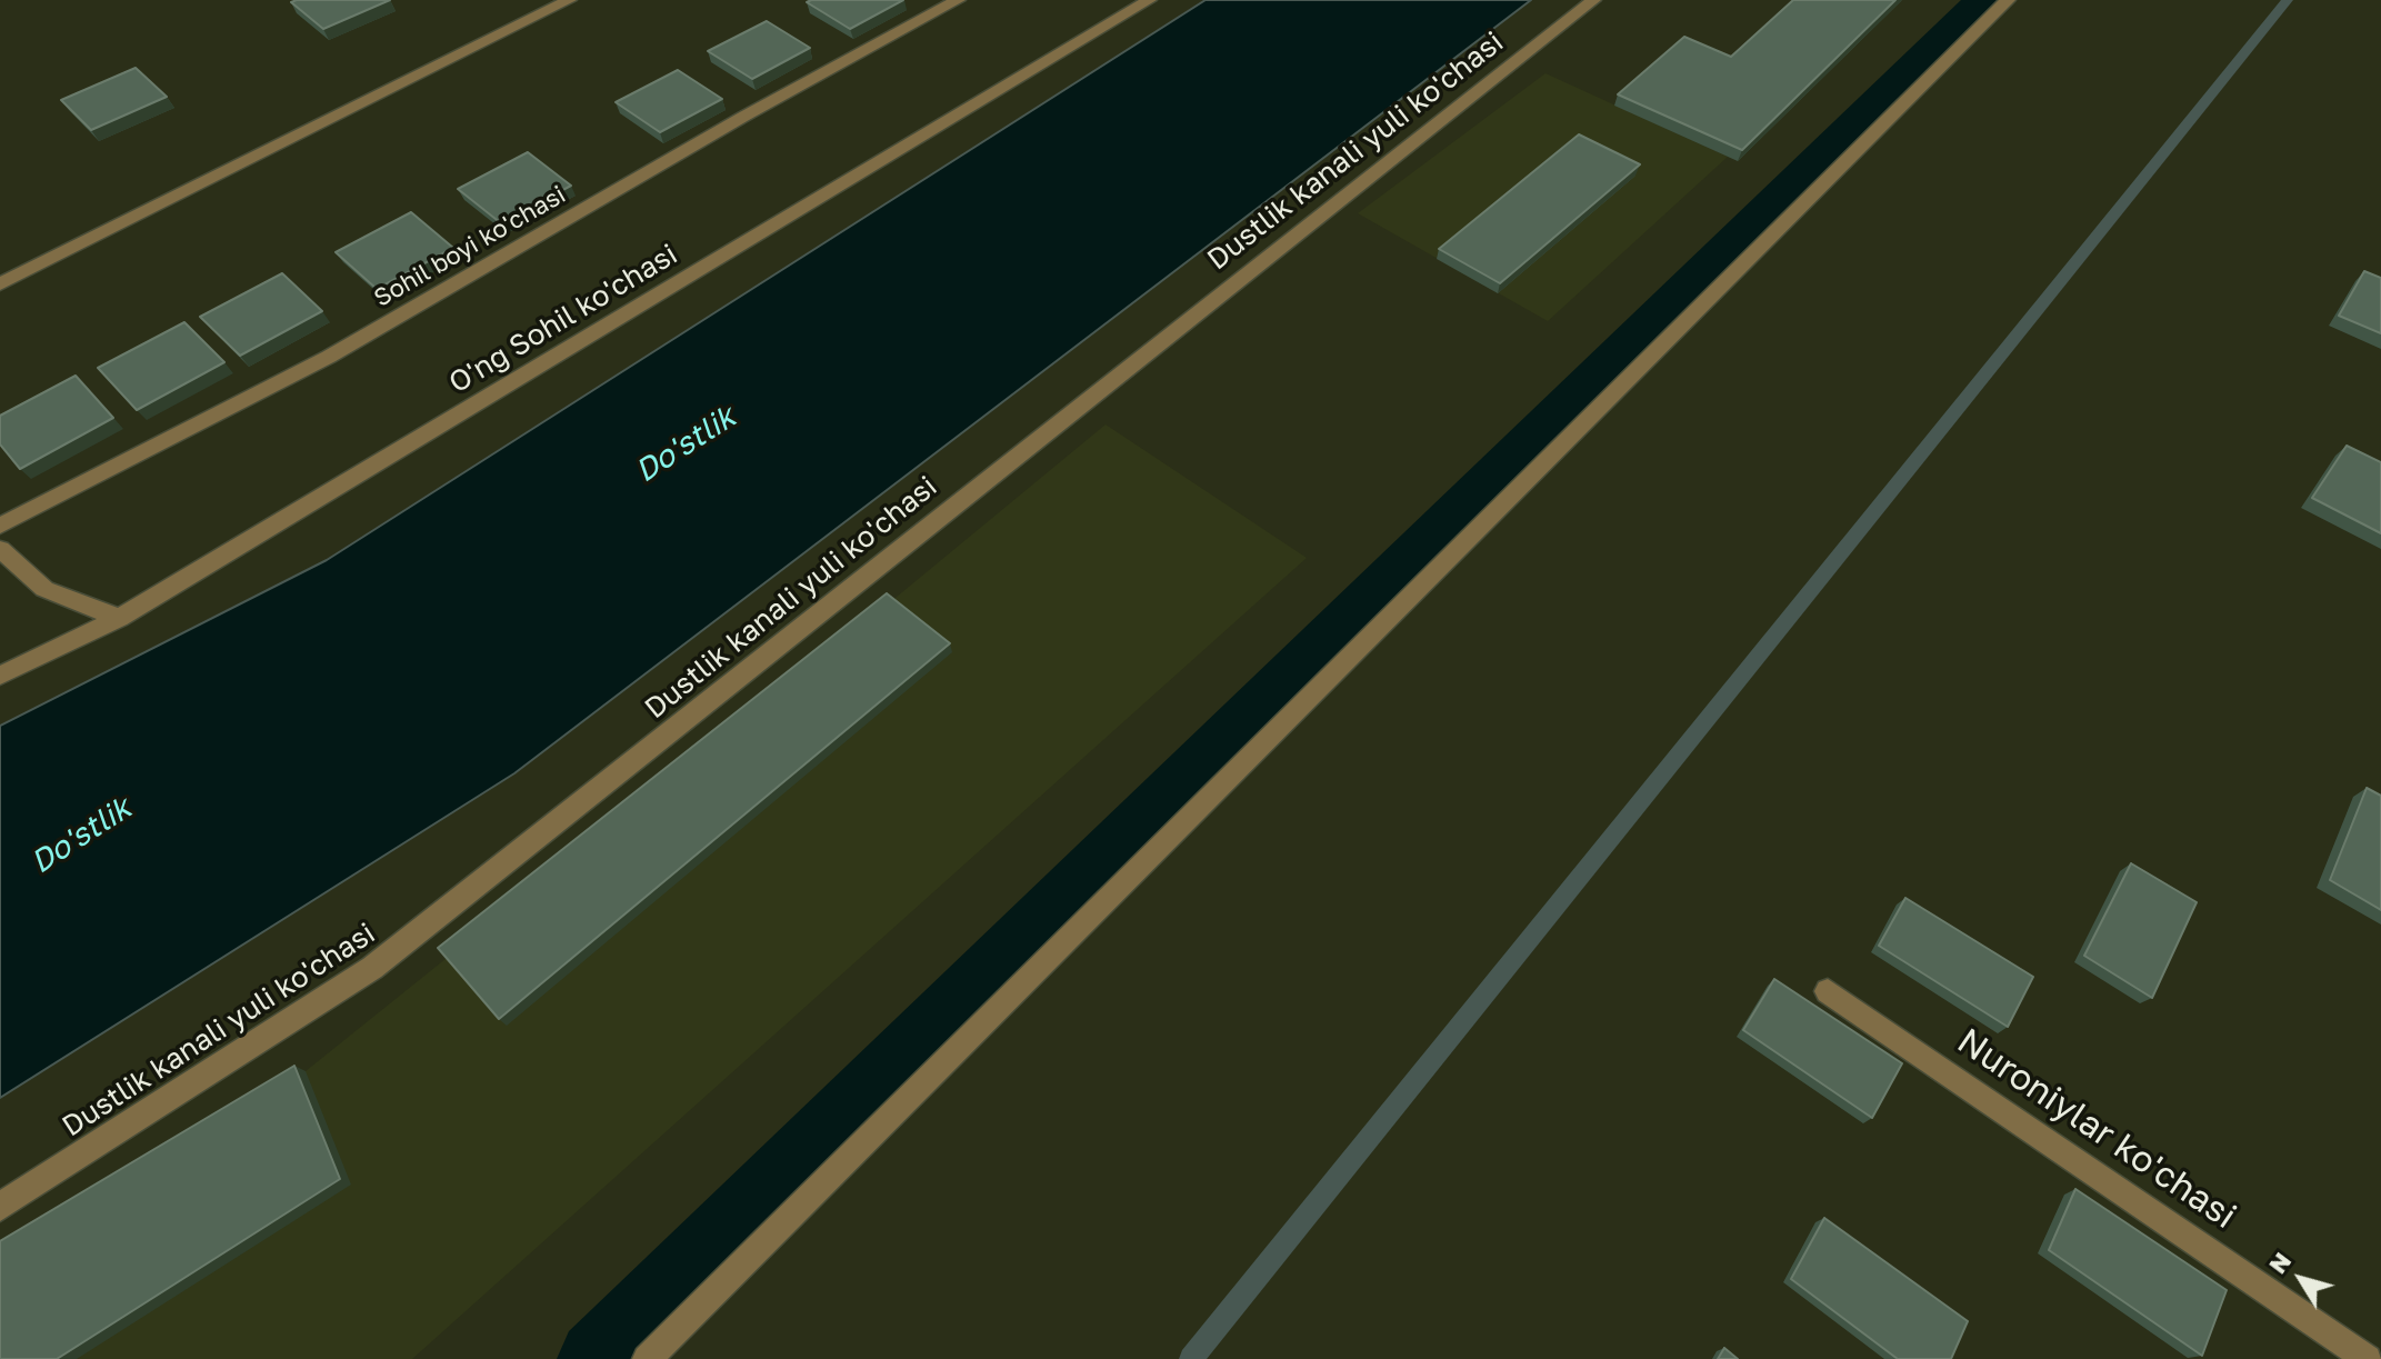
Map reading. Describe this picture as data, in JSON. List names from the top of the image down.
{
  "streets": {
    "street": [
      "Dustlik kanali yuli ko'chasi",
      "Sohil boyi ko'chasi",
      "O'ng Sohil ko'chasi",
      "Nuroniylar ko'chasi"
    ]
  },
  "water": ["Do'stlik"],
  "north": "top left"
}
